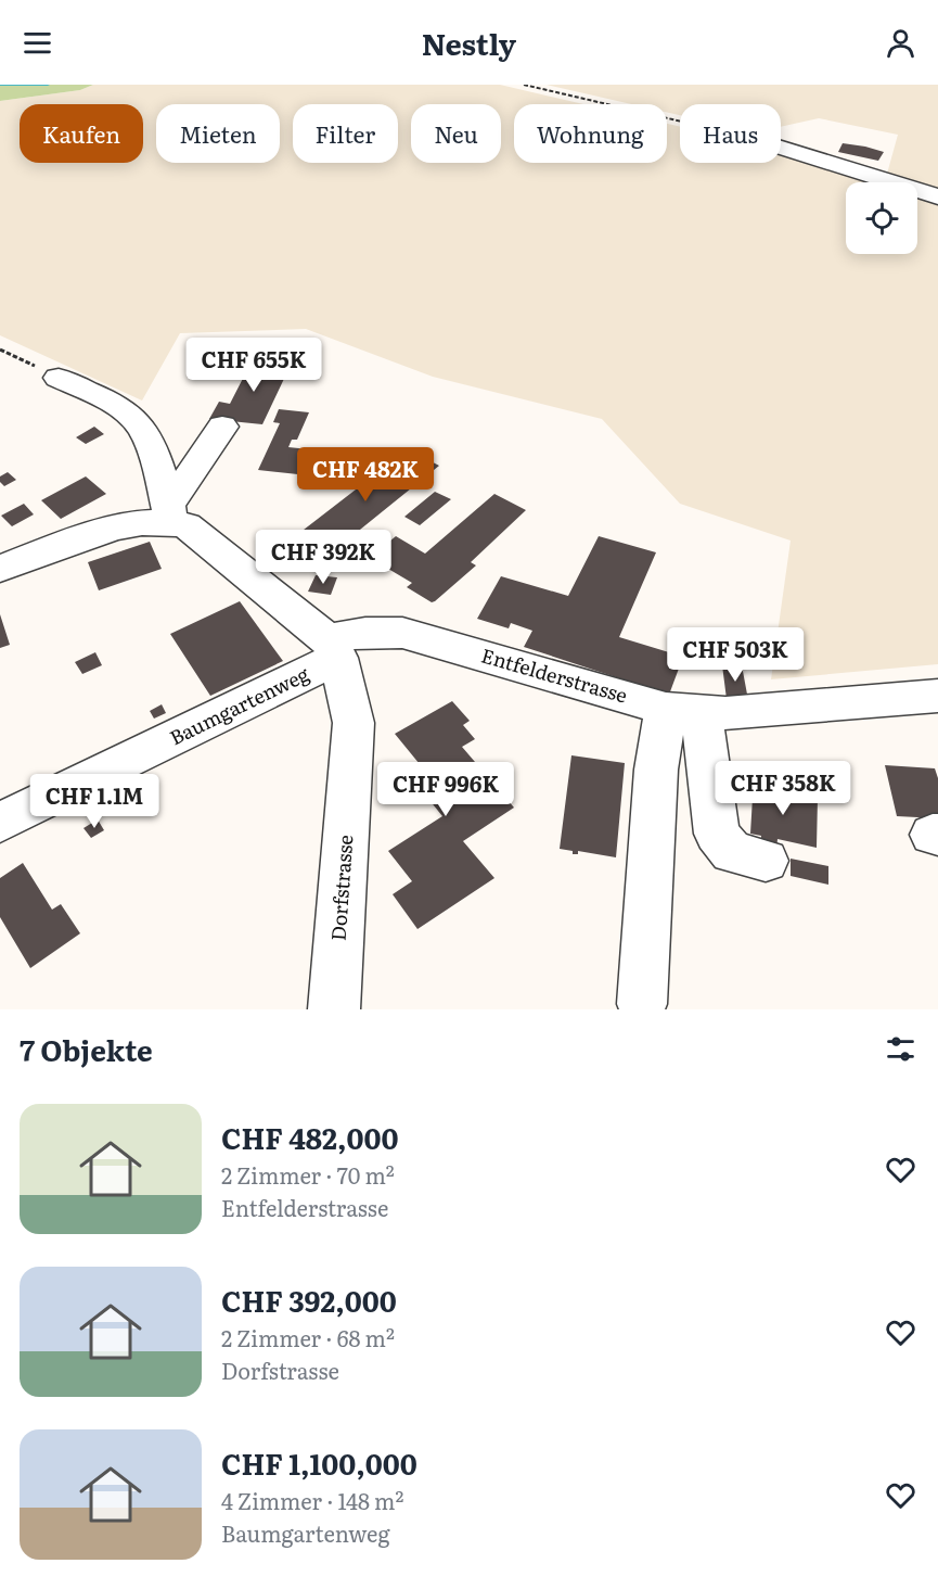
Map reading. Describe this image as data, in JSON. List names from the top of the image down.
{
  "streets": {
    "street": ["Entfelderstrasse", "Baumgartenweg", "Dorfstrasse"]
  },
  "crossings": [
    ["Entfelderstrasse", "Baumgartenweg"],
    ["Entfelderstrasse", "Dorfstrasse"],
    ["Baumgartenweg", "Dorfstrasse"]
  ],
  "page": {
    "header": "Nestly",
    "chip": [
      "Kaufen",
      "Mieten",
      "Filter",
      "Neu",
      "Wohnung",
      "Haus"
    ],
    "price": [
      "CHF 655K",
      "CHF 482K",
      "CHF 392K",
      "CHF 503K",
      "CHF 358K",
      "CHF 996K",
      "CHF 1.1M"
    ],
    "heading": "7 Objekte",
    "list": [
      {
        "name": "CHF 482,000",
        "note": "2 Zimmer · 70 m² · Entfelderstrasse"
      },
      {
        "name": "CHF 392,000",
        "note": "2 Zimmer · 68 m² · Dorfstrasse"
      },
      {
        "name": "CHF 1,100,000",
        "note": "4 Zimmer · 148 m² · Baumgartenweg"
      }
    ]
  }
}
